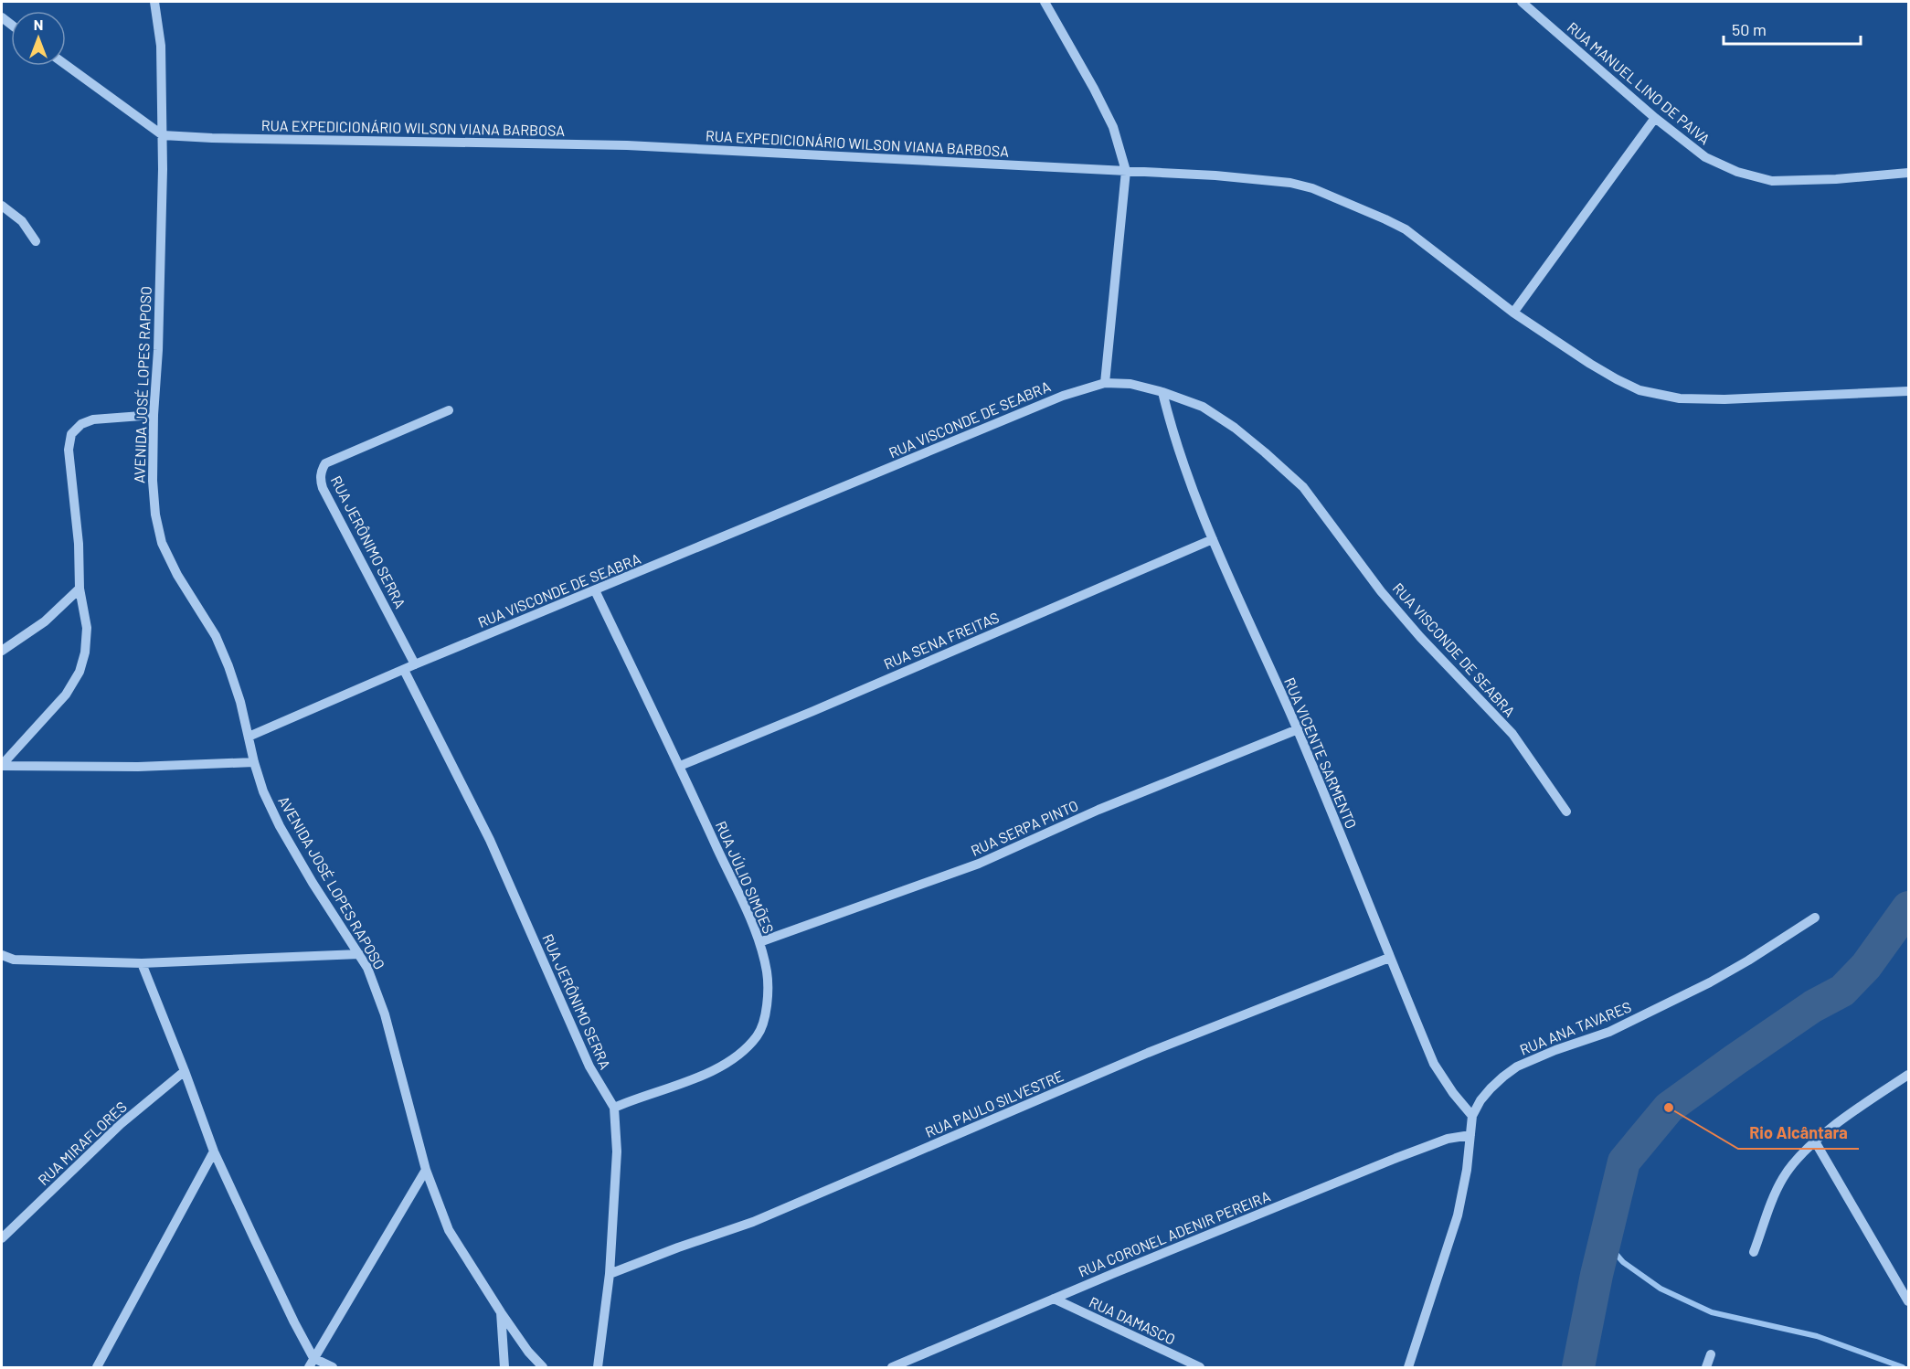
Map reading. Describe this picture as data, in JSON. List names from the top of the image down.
{
  "streets": {
    "street": [
      "RUA MANUEL LINO DE PAIVA",
      "RUA EXPEDICIONÁRIO WILSON VIANA BARBOSA",
      "AVENIDA JOSÉ LOPES RAPOSO",
      "RUA VISCONDE DE SEABRA",
      "RUA JERÔNIMO SERRA",
      "RUA SENA FREITAS",
      "RUA VICENTE SARMENTO",
      "RUA SERPA PINTO",
      "RUA JÚLIO SIMÕES",
      "RUA ANA TAVARES",
      "RUA PAULO SILVESTRE",
      "RUA MIRAFLORES",
      "RUA CORONEL ADENIR PEREIRA",
      "RUA DAMASCO"
    ]
  },
  "crossings": [
    ["RUA EXPEDICIONÁRIO WILSON VIANA BARBOSA", "AVENIDA JOSÉ LOPES RAPOSO"],
    ["AVENIDA JOSÉ LOPES RAPOSO", "RUA VISCONDE DE SEABRA"],
    ["RUA VISCONDE DE SEABRA", "RUA JERÔNIMO SERRA"],
    ["RUA VISCONDE DE SEABRA", "RUA VICENTE SARMENTO"],
    ["RUA VISCONDE DE SEABRA", "RUA JÚLIO SIMÕES"],
    ["RUA JERÔNIMO SERRA", "RUA JÚLIO SIMÕES"],
    ["RUA JERÔNIMO SERRA", "RUA PAULO SILVESTRE"],
    ["RUA SENA FREITAS", "RUA VICENTE SARMENTO"],
    ["RUA SENA FREITAS", "RUA JÚLIO SIMÕES"],
    ["RUA VICENTE SARMENTO", "RUA SERPA PINTO"],
    ["RUA VICENTE SARMENTO", "RUA ANA TAVARES"],
    ["RUA VICENTE SARMENTO", "RUA PAULO SILVESTRE"],
    ["RUA SERPA PINTO", "RUA JÚLIO SIMÕES"],
    ["RUA ANA TAVARES", "RUA CORONEL ADENIR PEREIRA"],
    ["RUA CORONEL ADENIR PEREIRA", "RUA DAMASCO"]
  ],
  "places": ["Rio Alcântara"],
  "scale_bar": "50 m",
  "north": "top"
}
